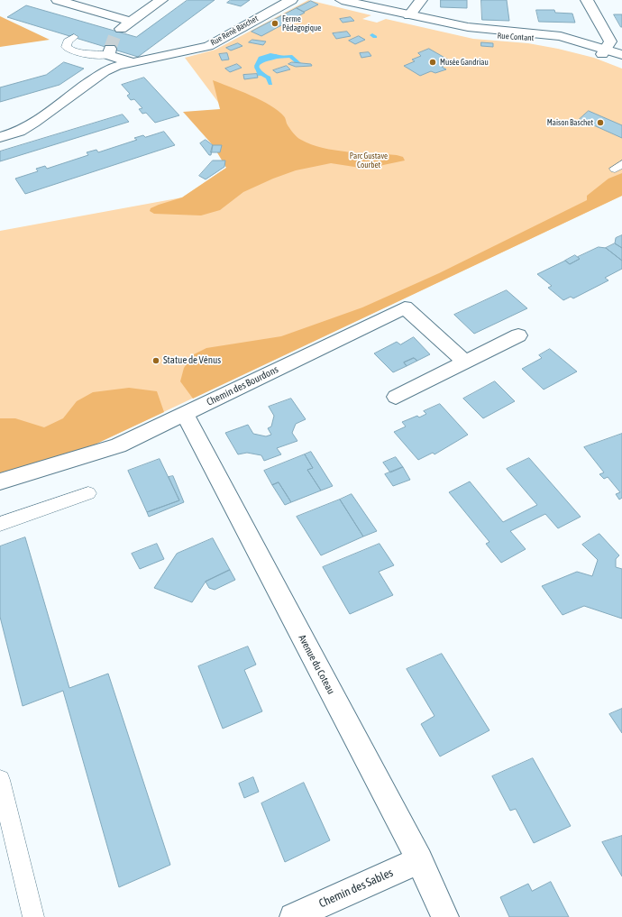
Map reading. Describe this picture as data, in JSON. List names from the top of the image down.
{
  "streets": {
    "street": [
      "Rue René Baschet",
      "Rue Contant",
      "Chemin des Bourdons",
      "Avenue du Coteau",
      "Chemin des Sables"
    ]
  },
  "crossings": [
    ["Chemin des Bourdons", "Avenue du Coteau"],
    ["Avenue du Coteau", "Chemin des Sables"]
  ],
  "parks": ["Parc Gustave Courbet"],
  "places": [
    "Ferme Pédagogique",
    "Musée Gandriau",
    "Maison Baschet",
    "Statue de Vénus"
  ]
}
